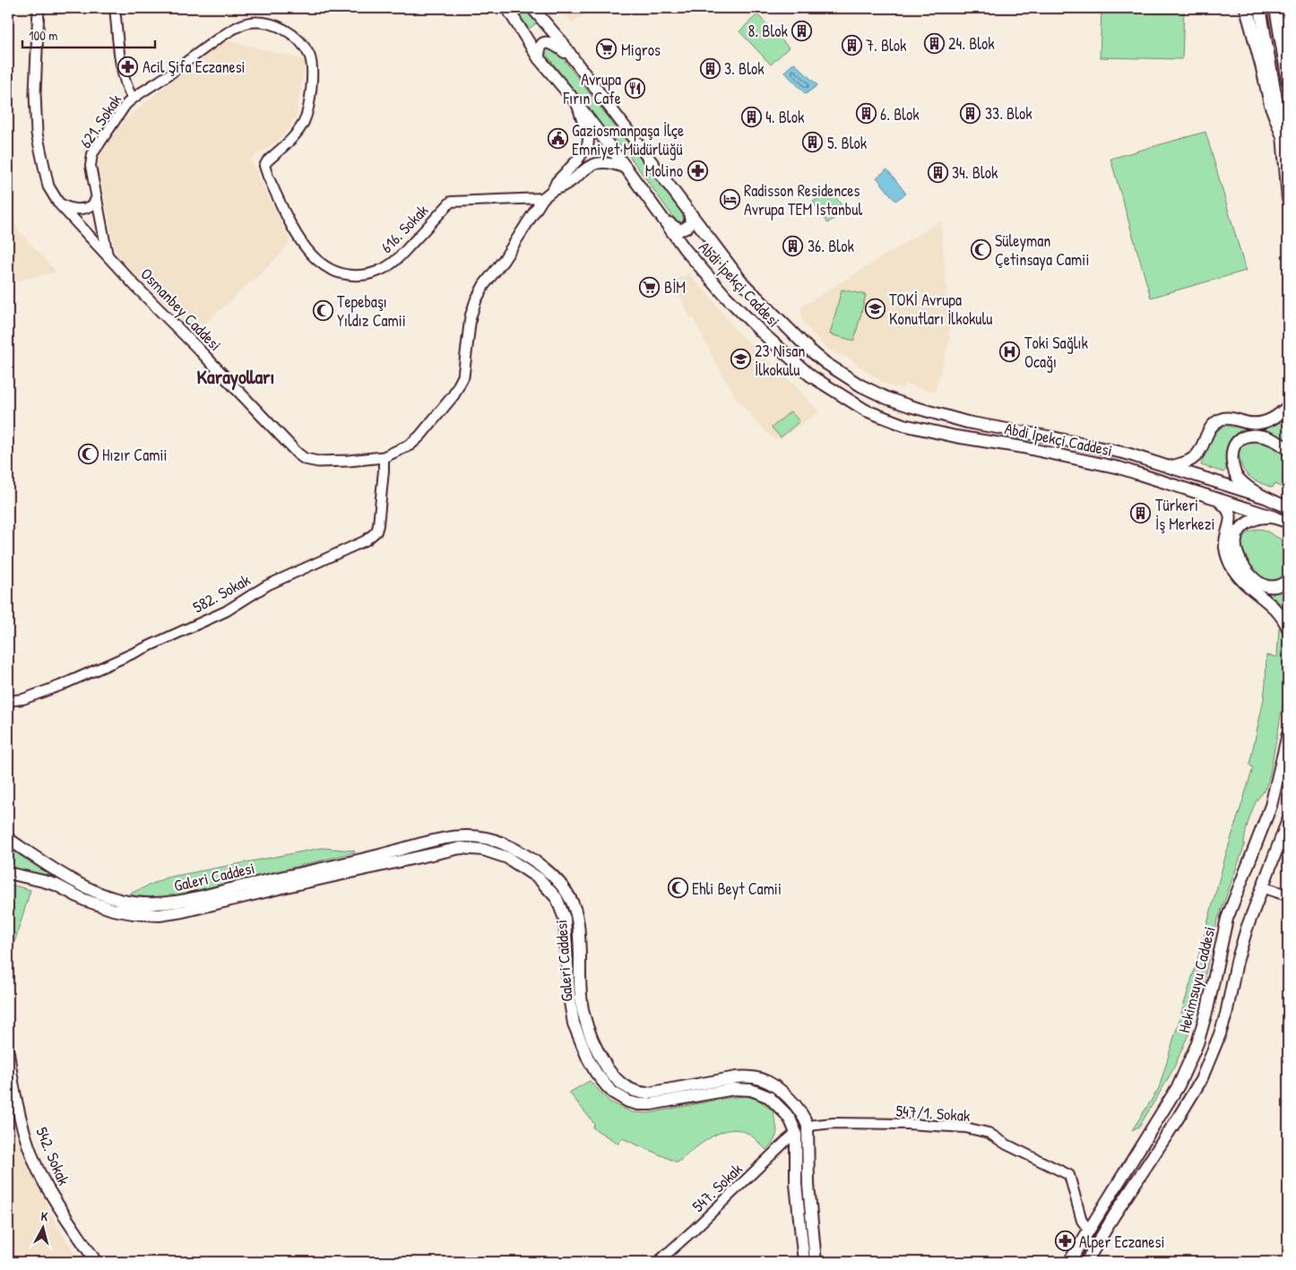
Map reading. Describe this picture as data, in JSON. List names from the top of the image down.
{
  "streets": {
    "main road": [
      "Abdi İpekçi Caddesi",
      "Osmanbey Caddesi",
      "Galeri Caddesi",
      "Hekimsuyu Caddesi",
      "542. Sokak"
    ],
    "street": [
      "621. Sokak",
      "616. Sokak",
      "582. Sokak",
      "547/1. Sokak",
      "547. Sokak"
    ]
  },
  "crossings": [
    ["621. Sokak", "616. Sokak"],
    ["621. Sokak", "Osmanbey Caddesi"],
    ["616. Sokak", "Osmanbey Caddesi"],
    ["Osmanbey Caddesi", "582. Sokak"],
    ["Galeri Caddesi", "547/1. Sokak"],
    ["Galeri Caddesi", "547. Sokak"],
    ["Hekimsuyu Caddesi", "547/1. Sokak"]
  ],
  "districts": ["Karayolları"],
  "places": {
    "building": [
      "8. Blok",
      "24. Blok",
      "7. Blok",
      "3. Blok",
      "33. Blok",
      "6. Blok",
      "4. Blok",
      "5. Blok",
      "34. Blok",
      "36. Blok",
      "Türkeri İş Merkezi"
    ],
    "supermarket": ["Migros", "BİM"],
    "pharmacy": ["Acil Şifa Eczanesi", "Molino", "Alper Eczanesi"],
    "restaurant": ["Avrupa Fırın Cafe"],
    "public building": ["Gaziosmanpaşa İlçe Emniyet Müdürlüğü"],
    "hotel": ["Radisson Residences Avrupa TEM Istanbul"],
    "mosque": [
      "Süleyman Çetinsaya Camii",
      "Tepebaşı Yıldız Camii",
      "Hızır Camii",
      "Ehli Beyt Camii"
    ],
    "school or university": ["TOKİ Avrupa Konutları İlkokulu", "23 Nisan İlkokulu"],
    "hospital": ["Toki Sağlık Ocağı"]
  },
  "scale_bar": "100 m",
  "north": "top"
}
